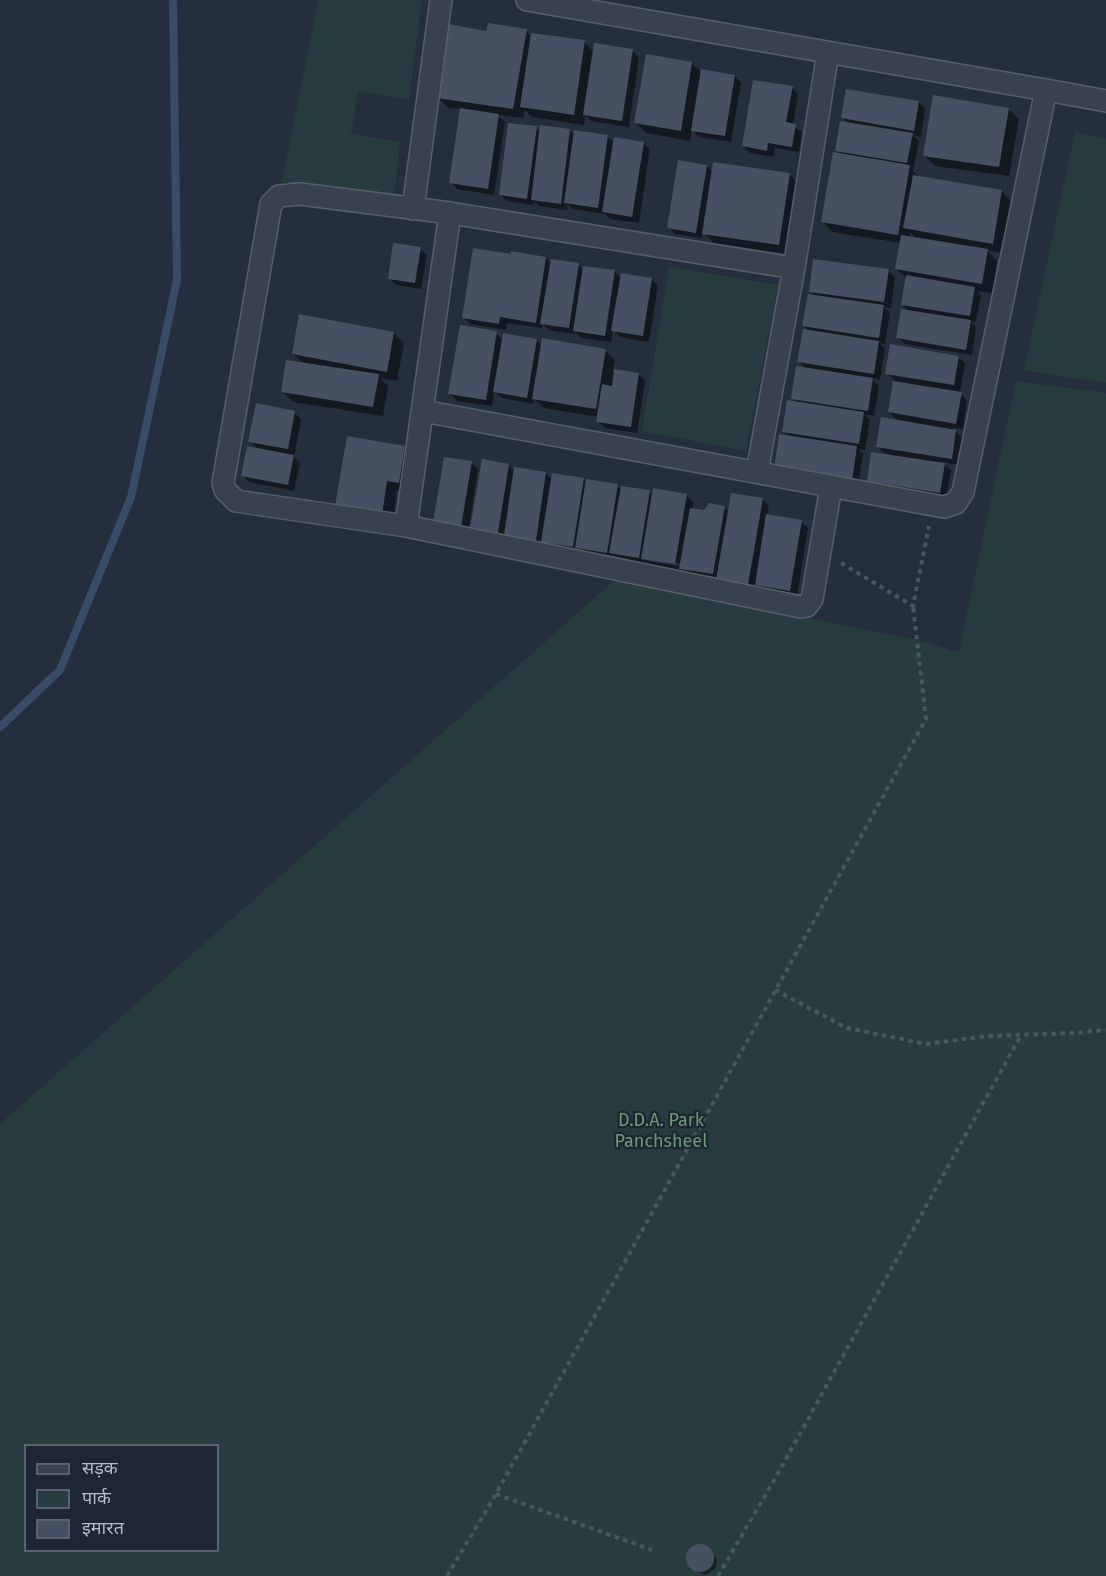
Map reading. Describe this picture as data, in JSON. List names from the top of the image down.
{
  "parks": ["D.D.A. Park Panchsheel"],
  "legend": ["सड़क", "पार्क", "इमारत"]
}
